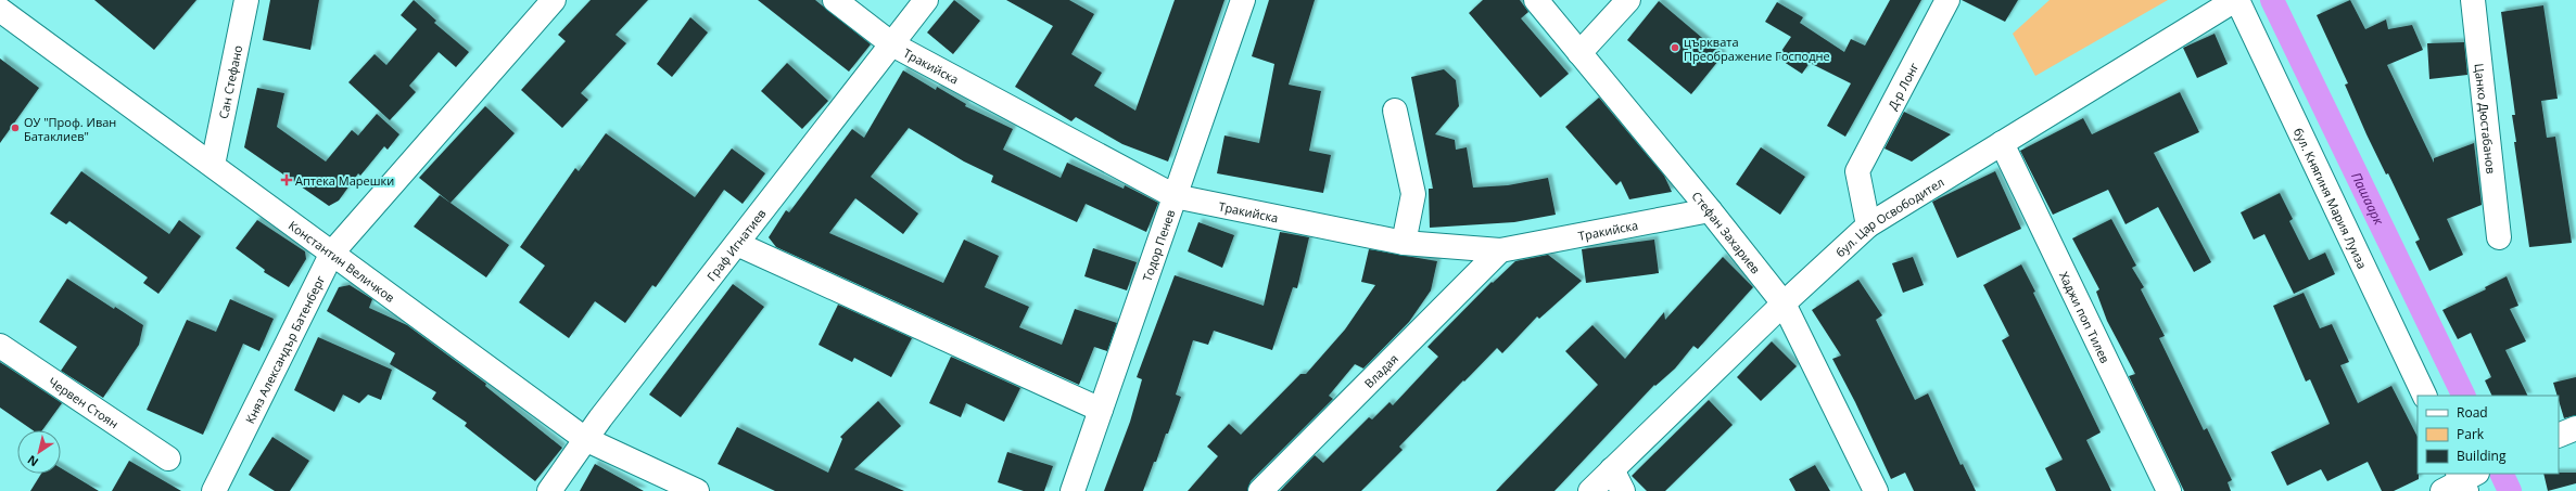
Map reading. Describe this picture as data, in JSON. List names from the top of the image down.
{
  "streets": {
    "street": [
      "Тракийска",
      "Сан Стефано",
      "Д-р Лонг",
      "Цанко Дюстабанов",
      "бул. Княгиня Мария Луиза",
      "бул. Цар Освободител",
      "Стефан Захариев",
      "Граф Игнатиев",
      "Тодор Пенев",
      "Константин Величков",
      "Хаджи поп Тилев",
      "Княз Александър Батенберг",
      "Владая",
      "Червен Стоян"
    ]
  },
  "crossings": [
    ["Тракийска", "Стефан Захариев"],
    ["Тракийска", "Граф Игнатиев"],
    ["Тракийска", "Тодор Пенев"],
    ["Тракийска", "Владая"],
    ["Сан Стефано", "Константин Величков"],
    ["Д-р Лонг", "бул. Цар Освободител"],
    ["бул. Княгиня Мария Луиза", "бул. Цар Освободител"],
    ["бул. Цар Освободител", "Стефан Захариев"],
    ["бул. Цар Освободител", "Хаджи поп Тилев"],
    ["Граф Игнатиев", "Константин Величков"],
    ["Константин Величков", "Княз Александър Батенберг"]
  ],
  "water": ["Пашаарк"],
  "places": {
    "other": ["църквата Преображение Господне", "ОУ \"Проф. Иван Батаклиев\""],
    "health": ["Аптека Марешки"]
  },
  "legend": ["Road", "Park", "Building"],
  "north": "bottom left"
}
